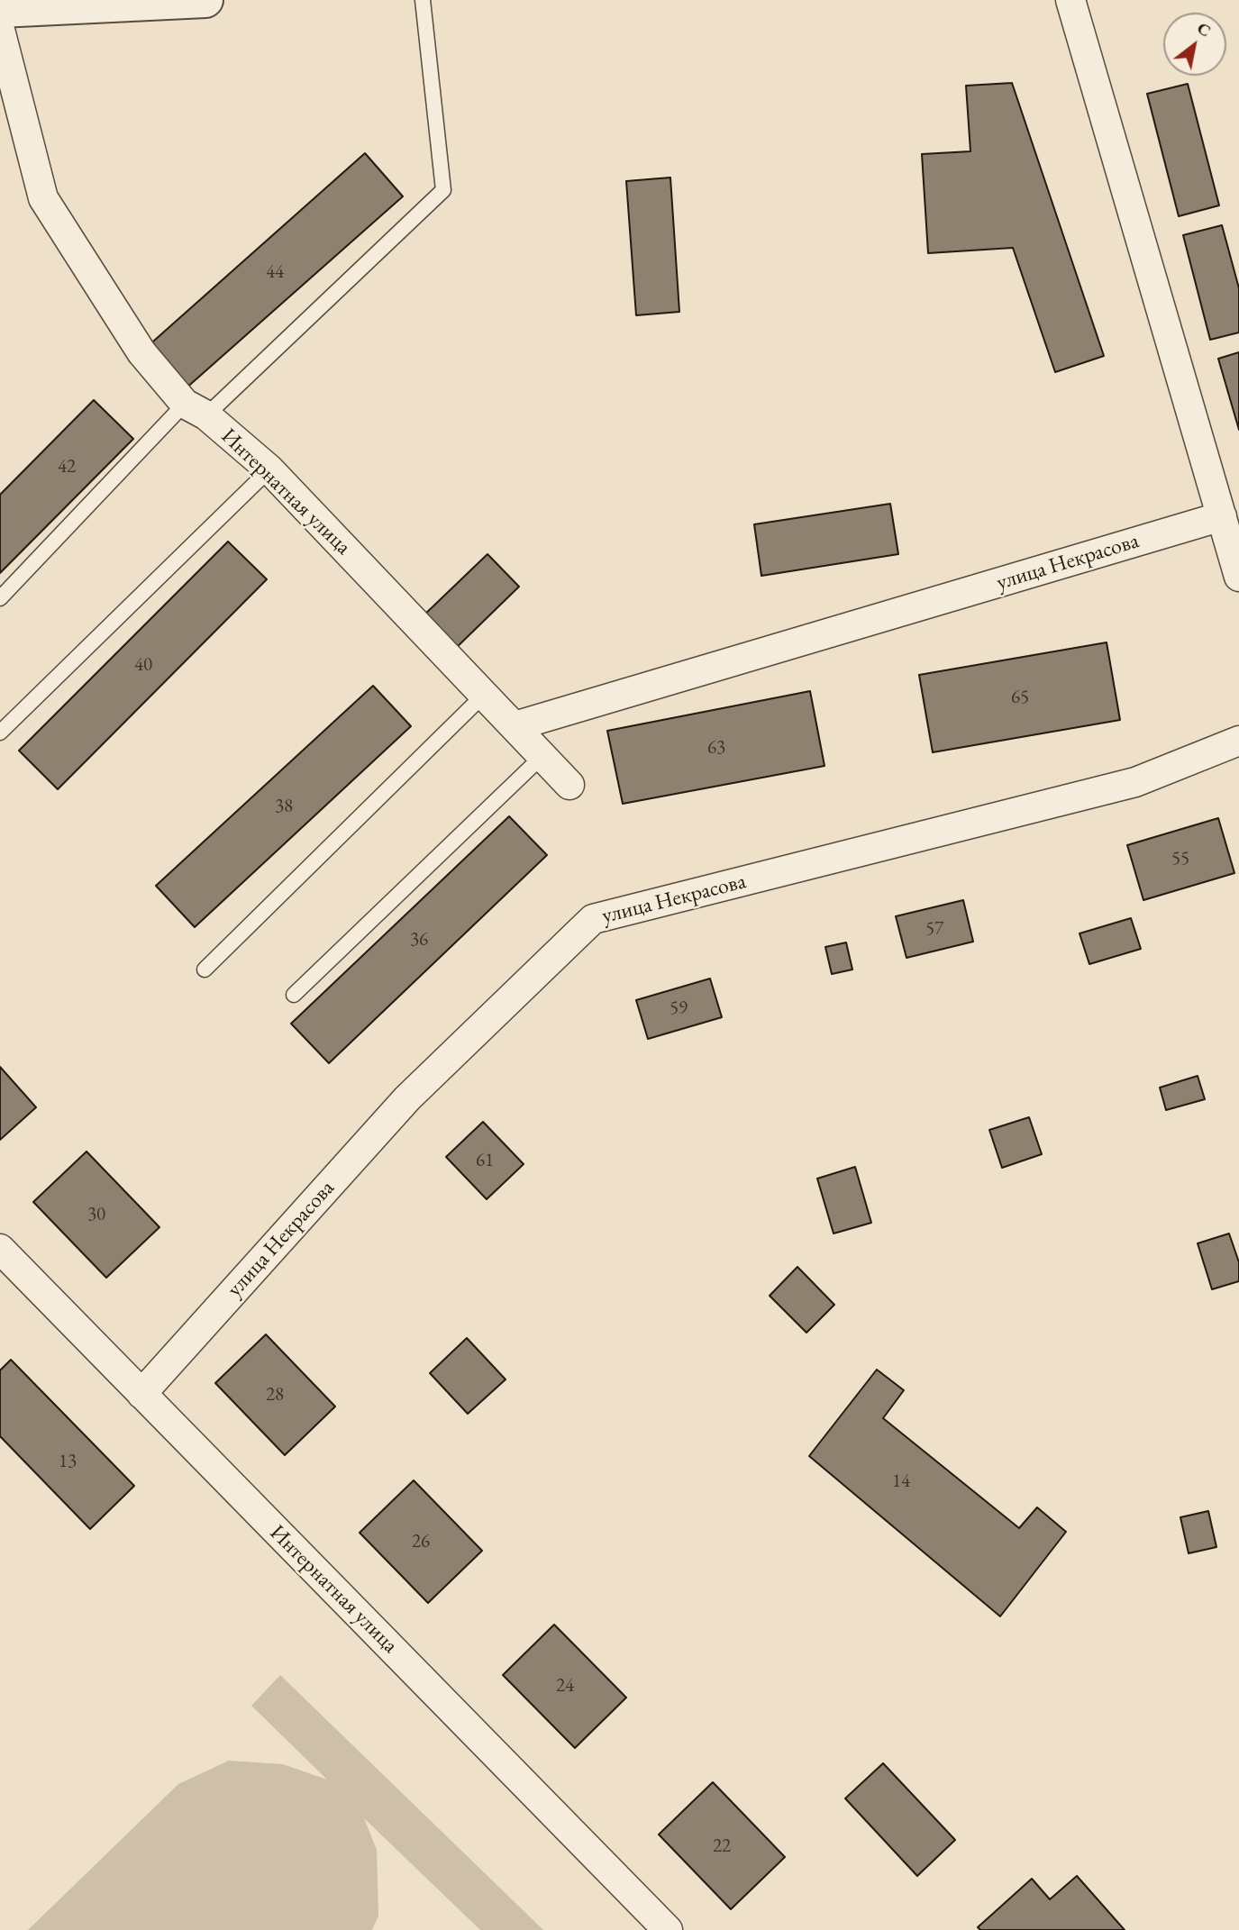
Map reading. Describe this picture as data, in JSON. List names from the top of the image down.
{
  "streets": {
    "street": ["Интернатная улица", "улица Некрасова"]
  },
  "crossings": [
    ["Интернатная улица", "улица Некрасова"]
  ],
  "house_numbers": [
    "44",
    "42",
    "40",
    "65",
    "63",
    "38",
    "55",
    "57",
    "36",
    "59",
    "61",
    "30",
    "28",
    "13",
    "14",
    "26",
    "24",
    "22"
  ],
  "north": "top right"
}
